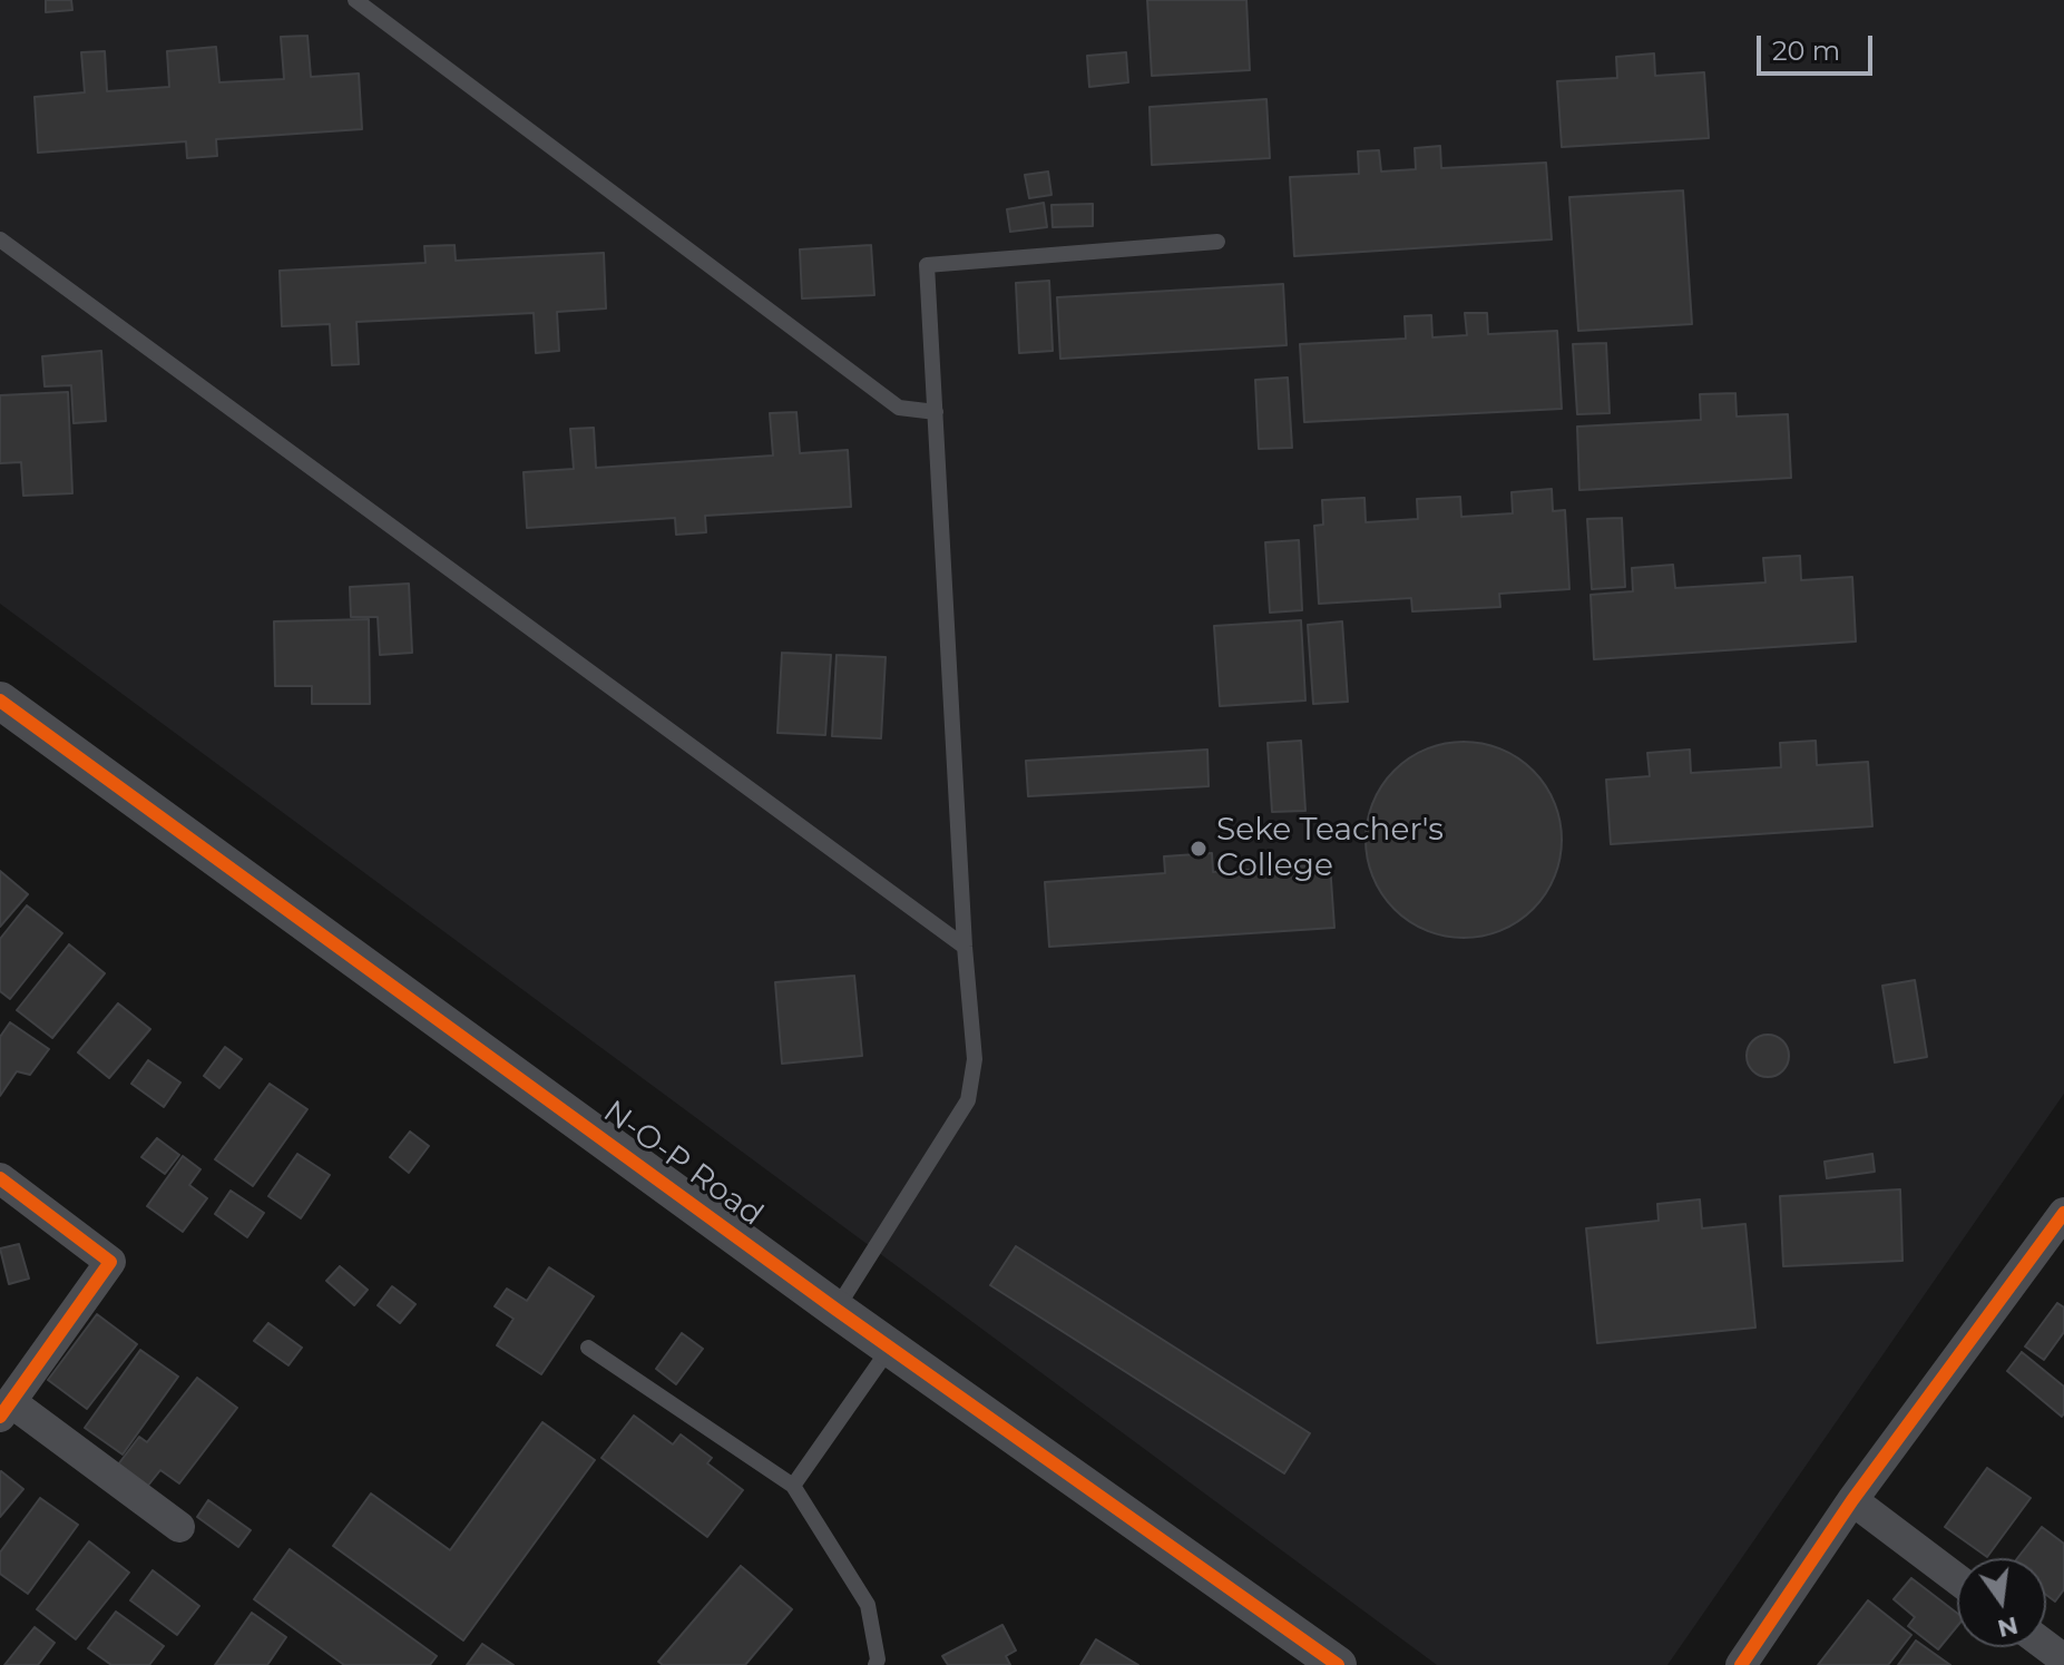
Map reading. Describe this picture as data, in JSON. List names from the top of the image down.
{
  "streets": {
    "street": ["N-O-P Road"]
  },
  "places": ["Seke Teacher's College"],
  "scale_bar": "20 m",
  "north": "bottom"
}
